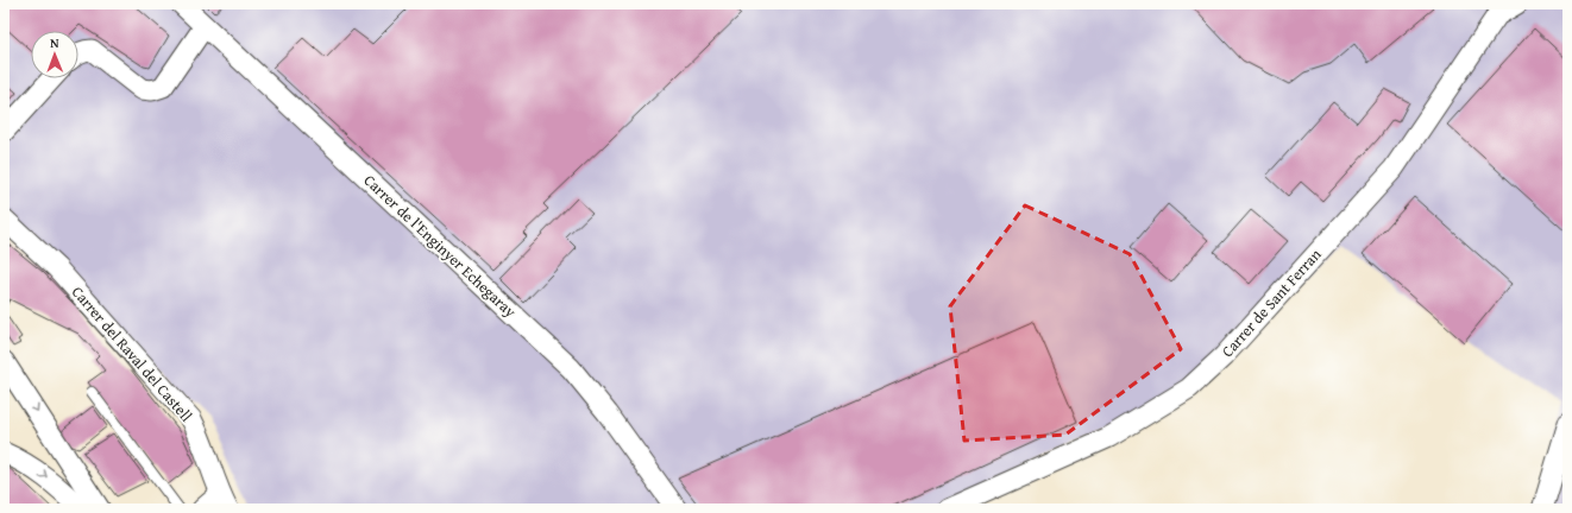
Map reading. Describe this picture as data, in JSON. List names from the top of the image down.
{
  "streets": {
    "street": ["Carrer de l'Enginyer Echegaray", "Carrer de Sant Ferran", "Carrer del Raval del Castell"]
  },
  "north": "top"
}
